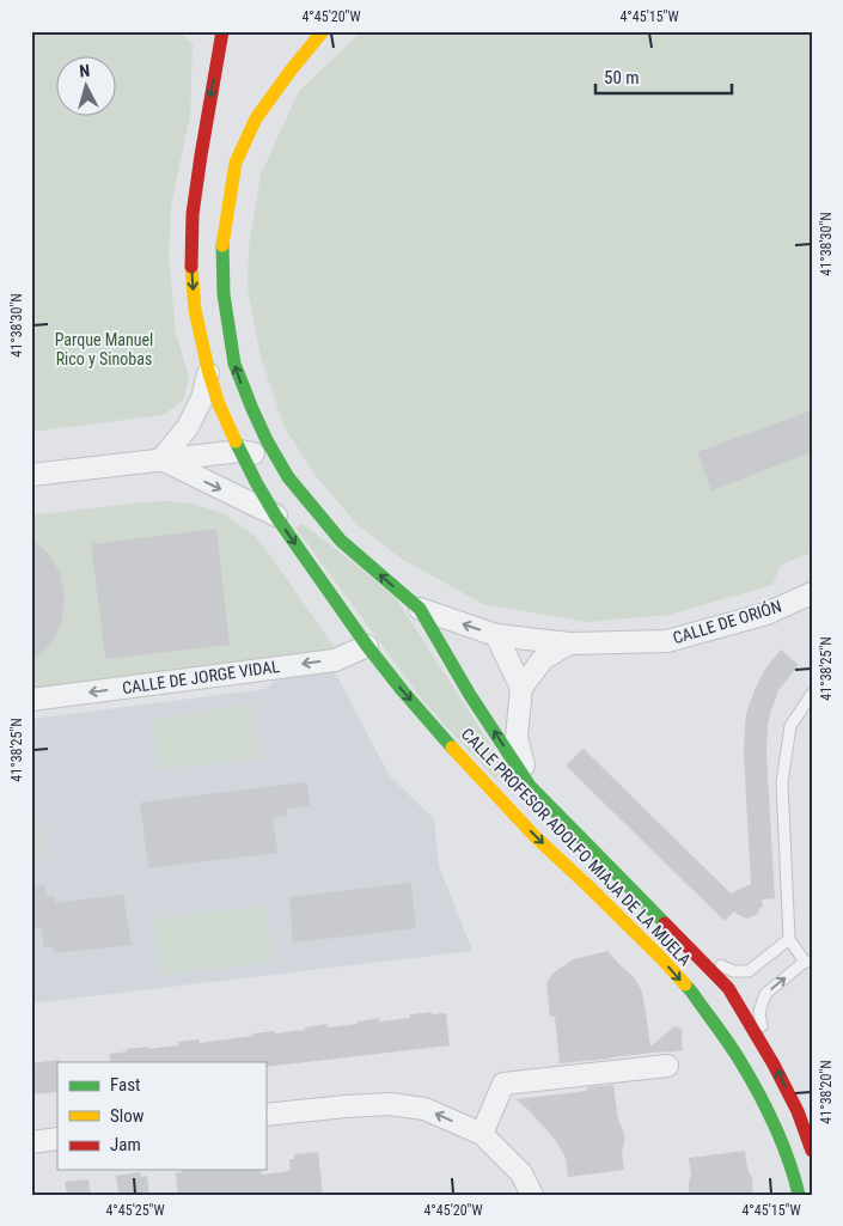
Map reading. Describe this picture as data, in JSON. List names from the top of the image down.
{
  "streets": {
    "street": ["CALLE DE ORIÓN", "CALLE DE JORGE VIDAL", "CALLE PROFESOR ADOLFO MIAJA DE LA MUELA"]
  },
  "crossings": [
    ["CALLE DE ORIÓN", "CALLE PROFESOR ADOLFO MIAJA DE LA MUELA"],
    ["CALLE DE JORGE VIDAL", "CALLE PROFESOR ADOLFO MIAJA DE LA MUELA"]
  ],
  "one_way": ["CALLE DE JORGE VIDAL"],
  "parks": ["Parque Manuel Rico y Sinobas"],
  "legend": ["Fast", "Slow", "Jam"],
  "scale_bar": "50 m",
  "north": "top",
  "coordinates": [
    "4°45'20\"W",
    "4°45'15\"W",
    "41°38'30\"N",
    "41°38'25\"N",
    "41°38'20\"N",
    "4°45'25\"W"
  ]
}
